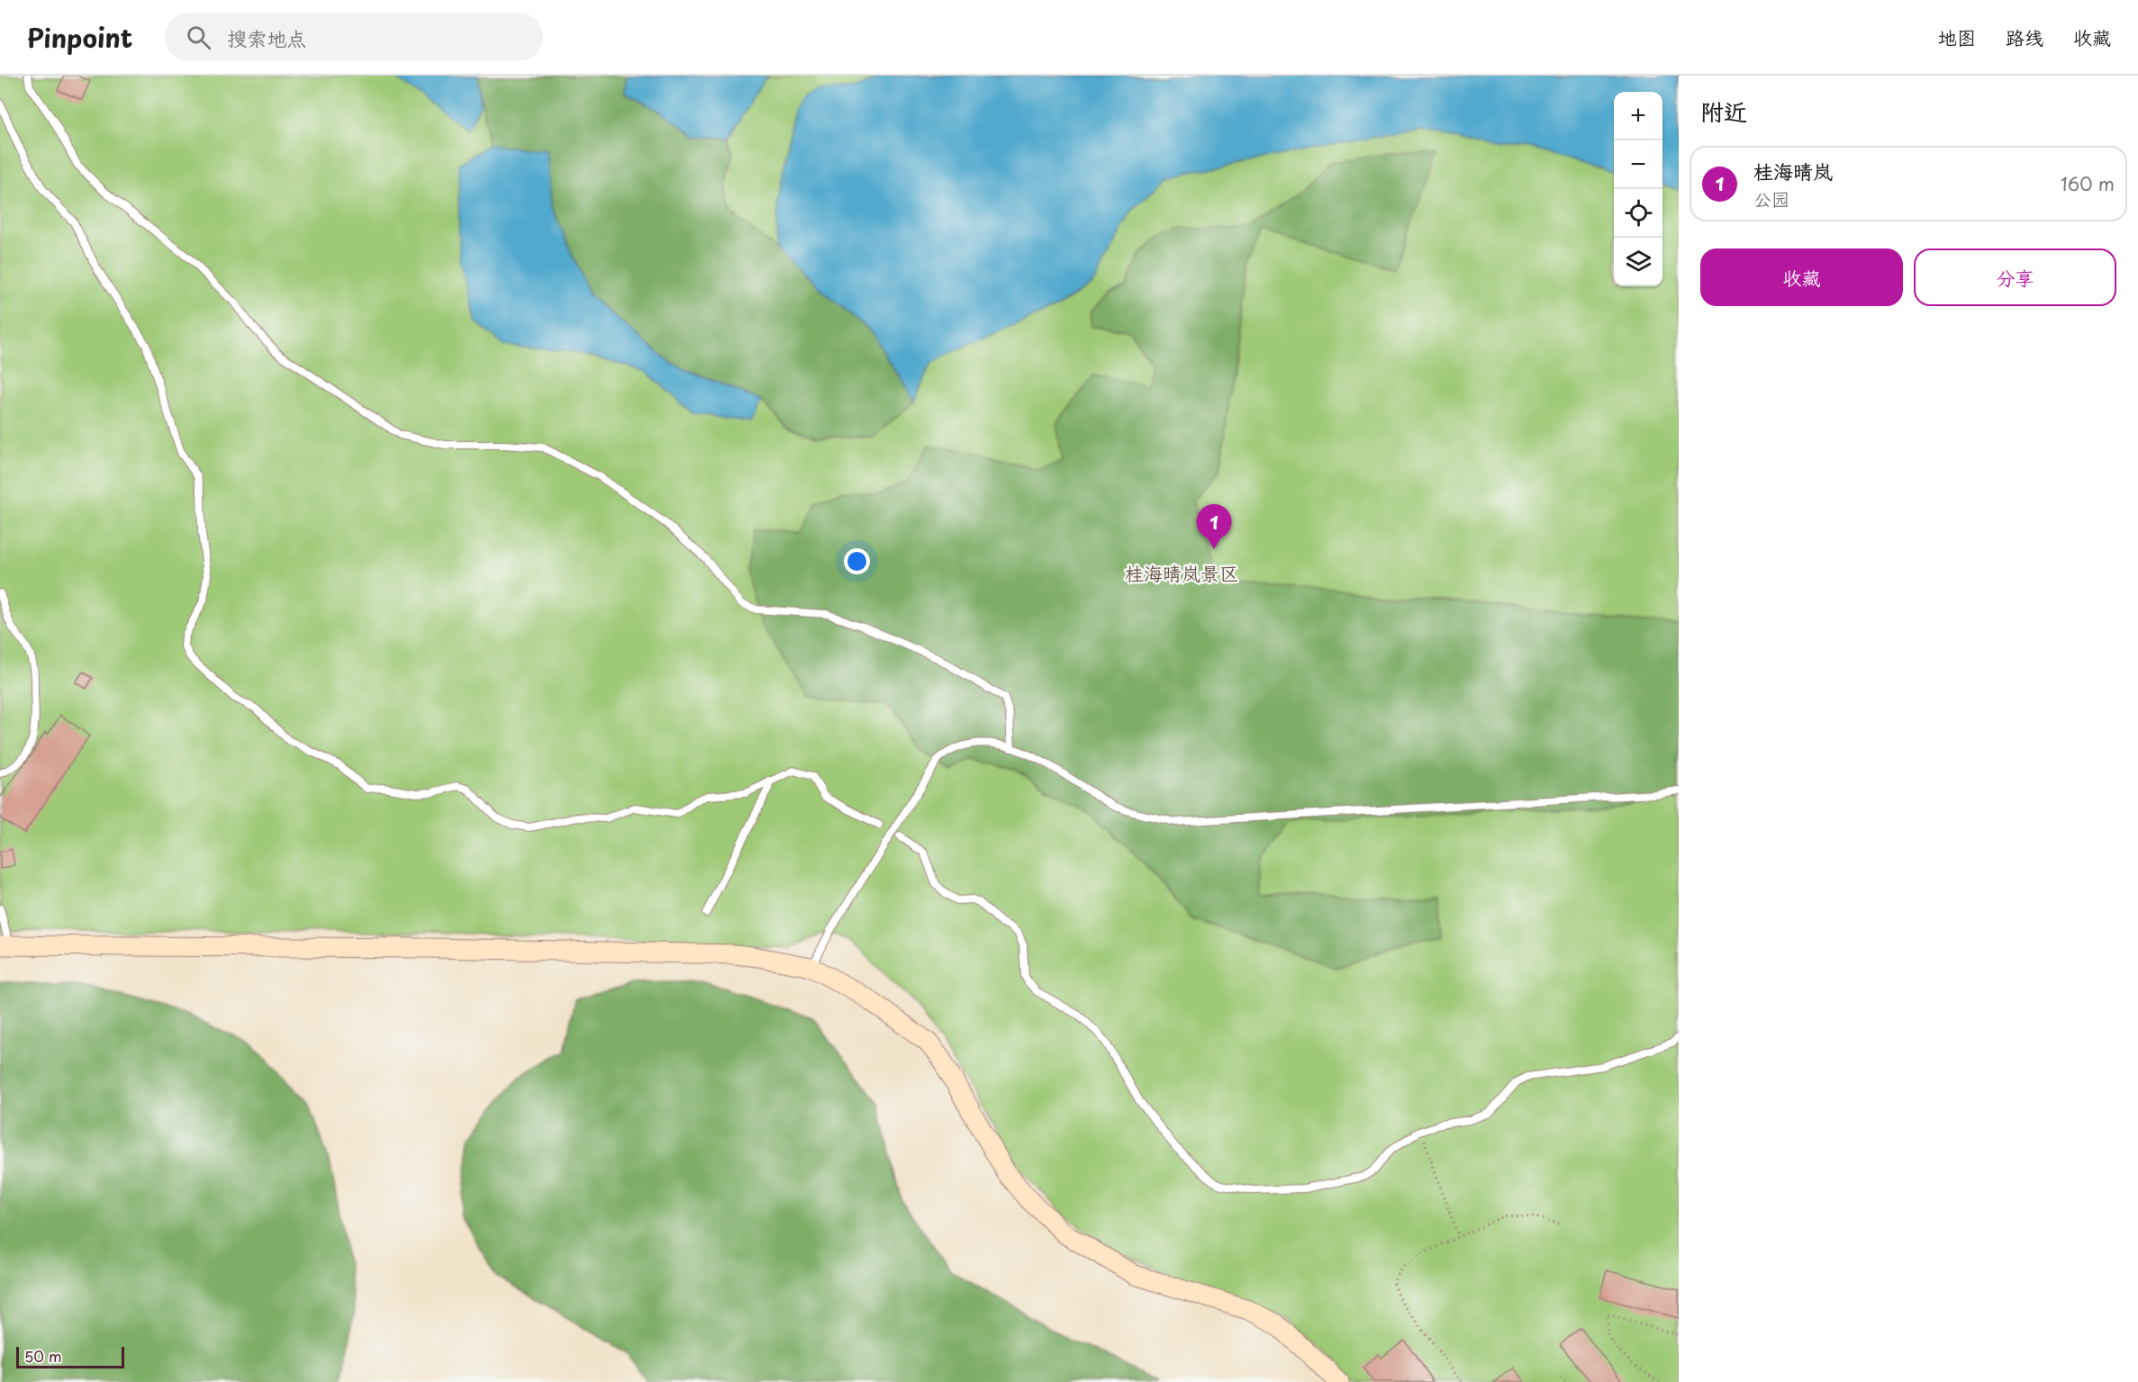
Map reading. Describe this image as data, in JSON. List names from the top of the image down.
{
  "parks": ["桂海晴岚景区"],
  "scale_bar": "50 m",
  "page": {
    "header": "Pinpoint",
    "search": "搜索地点",
    "nav": ["地图", "路线", "收藏"],
    "heading": "附近",
    "map_buttons": ["+", "−"],
    "list": [
      {
        "mark": "1",
        "name": "桂海晴岚",
        "note": "公园",
        "value": "160 m"
      }
    ],
    "buttons": ["收藏", "分享"],
    "pins": "1",
    "scale": "50 m"
  }
}
